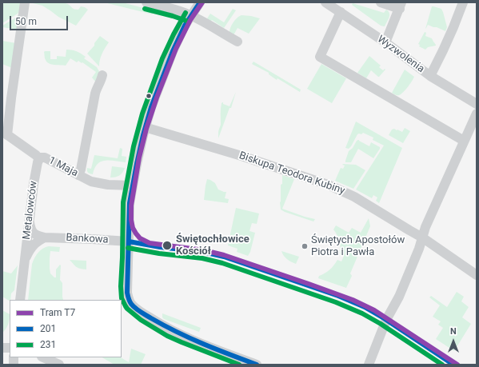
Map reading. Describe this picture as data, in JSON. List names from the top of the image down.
{
  "streets": {
    "street": [
      "Wyzwolenia",
      "1 Maja",
      "Biskupa Teodora Kubiny",
      "Metalowców",
      "Bankowa"
    ]
  },
  "crossings": [
    ["1 Maja", "Metalowców"],
    ["Metalowców", "Bankowa"]
  ],
  "places": ["Świętochłowice Kościół", "Świętych Apostołów Piotra i Pawła"],
  "lines": ["tram line T7", "transit line 201", "transit line 231"],
  "legend": ["Tram T7", "201", "231"],
  "scale_bar": "50 m",
  "north": "top"
}
